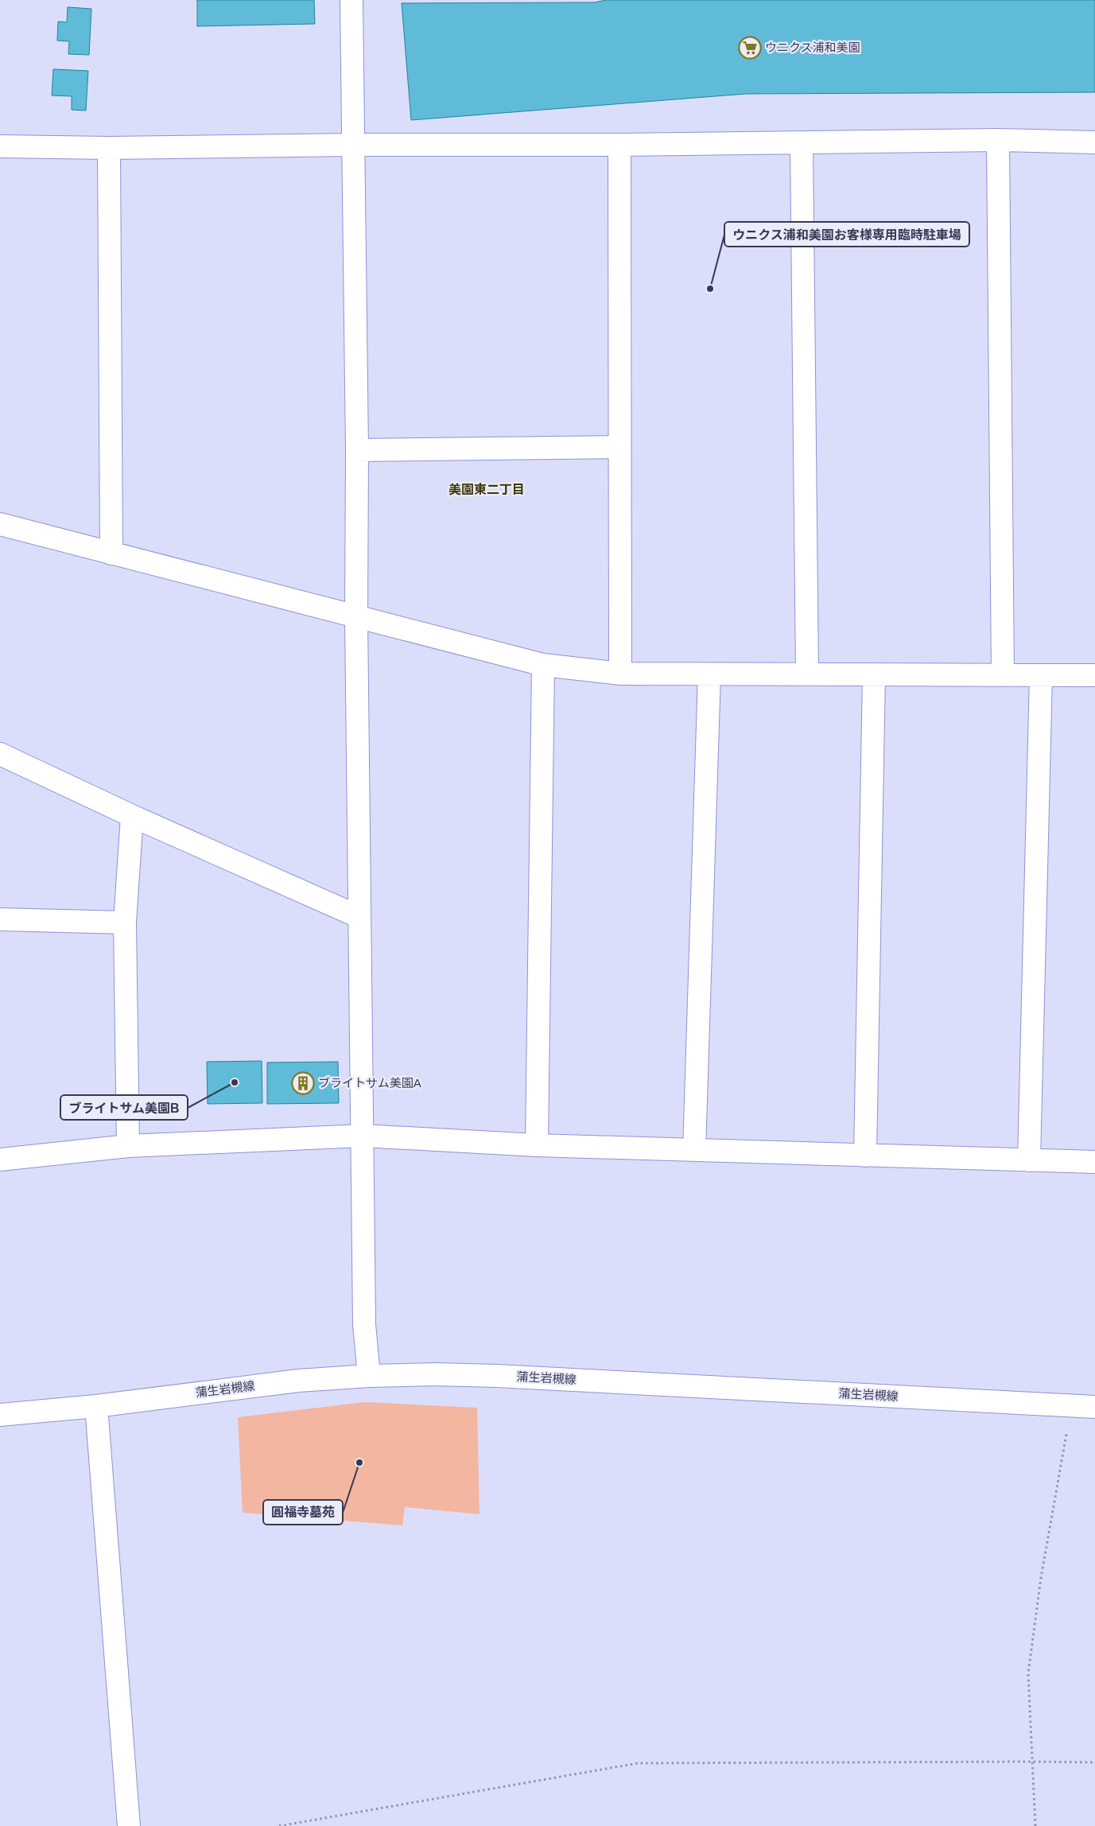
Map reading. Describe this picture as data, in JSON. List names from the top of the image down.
{
  "streets": {
    "street": ["蒲生岩槻線"]
  },
  "districts": ["美園東二丁目"],
  "places": {
    "supermarket": ["ウニクス浦和美園"],
    "other": ["ウニクス浦和美園お客様専用臨時駐車場", "ブライトサム美園B", "圓福寺墓苑"],
    "building": ["ブライトサム美園A"]
  }
}
